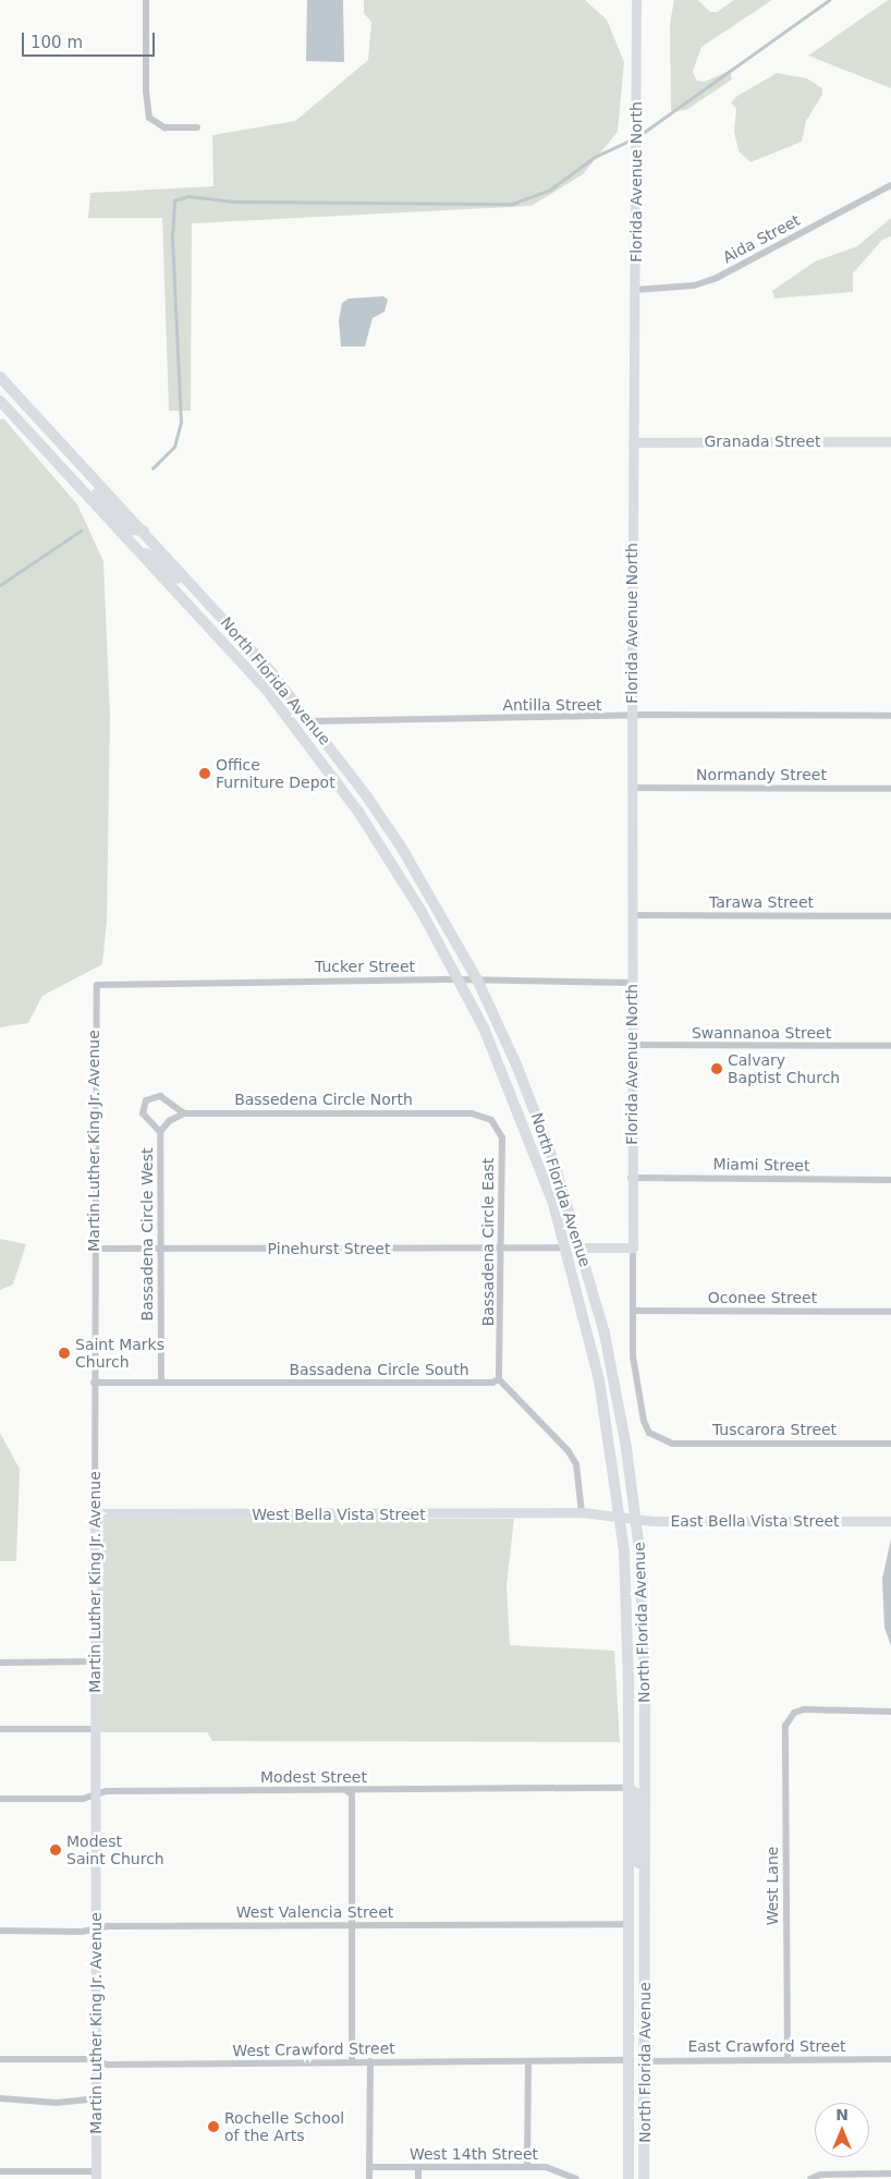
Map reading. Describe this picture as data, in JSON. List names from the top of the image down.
{
  "streets": {
    "main road": ["North Florida Avenue"],
    "street": [
      "Florida Avenue North",
      "Aida Street",
      "Granada Street",
      "Antilla Street",
      "Normandy Street",
      "Tarawa Street",
      "Tucker Street",
      "Swannanoa Street",
      "Bassedena Circle North",
      "Martin Luther King Jr. Avenue",
      "Miami Street",
      "Bassadena Circle West",
      "Bassadena Circle East",
      "Pinehurst Street",
      "Oconee Street",
      "Bassadena Circle South",
      "Tuscarora Street",
      "West Bella Vista Street",
      "East Bella Vista Street",
      "Modest Street",
      "West Lane",
      "West Valencia Street",
      "East Crawford Street",
      "West Crawford Street",
      "West 14th Street"
    ]
  },
  "crossings": [
    ["Florida Avenue North", "Aida Street"],
    ["Florida Avenue North", "Granada Street"],
    ["Florida Avenue North", "Antilla Street"],
    ["Florida Avenue North", "Normandy Street"],
    ["Florida Avenue North", "Tarawa Street"],
    ["Florida Avenue North", "Tucker Street"],
    ["Florida Avenue North", "Swannanoa Street"],
    ["Florida Avenue North", "Miami Street"],
    ["North Florida Avenue", "Antilla Street"],
    ["North Florida Avenue", "Tucker Street"],
    ["North Florida Avenue", "Pinehurst Street"],
    ["North Florida Avenue", "West Bella Vista Street"],
    ["North Florida Avenue", "East Bella Vista Street"],
    ["North Florida Avenue", "Modest Street"],
    ["North Florida Avenue", "West Valencia Street"],
    ["North Florida Avenue", "East Crawford Street"],
    ["North Florida Avenue", "West Crawford Street"],
    ["Tucker Street", "Martin Luther King Jr. Avenue"],
    ["Bassedena Circle North", "Bassadena Circle West"],
    ["Bassedena Circle North", "Bassadena Circle East"],
    ["Martin Luther King Jr. Avenue", "Pinehurst Street"],
    ["Martin Luther King Jr. Avenue", "Bassadena Circle South"],
    ["Martin Luther King Jr. Avenue", "West Bella Vista Street"],
    ["Martin Luther King Jr. Avenue", "Modest Street"],
    ["Martin Luther King Jr. Avenue", "West Valencia Street"],
    ["Martin Luther King Jr. Avenue", "West Crawford Street"],
    ["Bassadena Circle West", "Pinehurst Street"],
    ["Bassadena Circle West", "Bassadena Circle South"],
    ["Bassadena Circle East", "Pinehurst Street"],
    ["Bassadena Circle East", "Bassadena Circle South"],
    ["Oconee Street", "Tuscarora Street"],
    ["West Bella Vista Street", "East Bella Vista Street"],
    ["West Lane", "East Crawford Street"]
  ],
  "places": [
    "Office Furniture Depot",
    "Calvary Baptist Church",
    "Saint Marks Church",
    "Modest Saint Church",
    "Rochelle School of the Arts"
  ],
  "scale_bar": "100 m",
  "north": "top"
}
